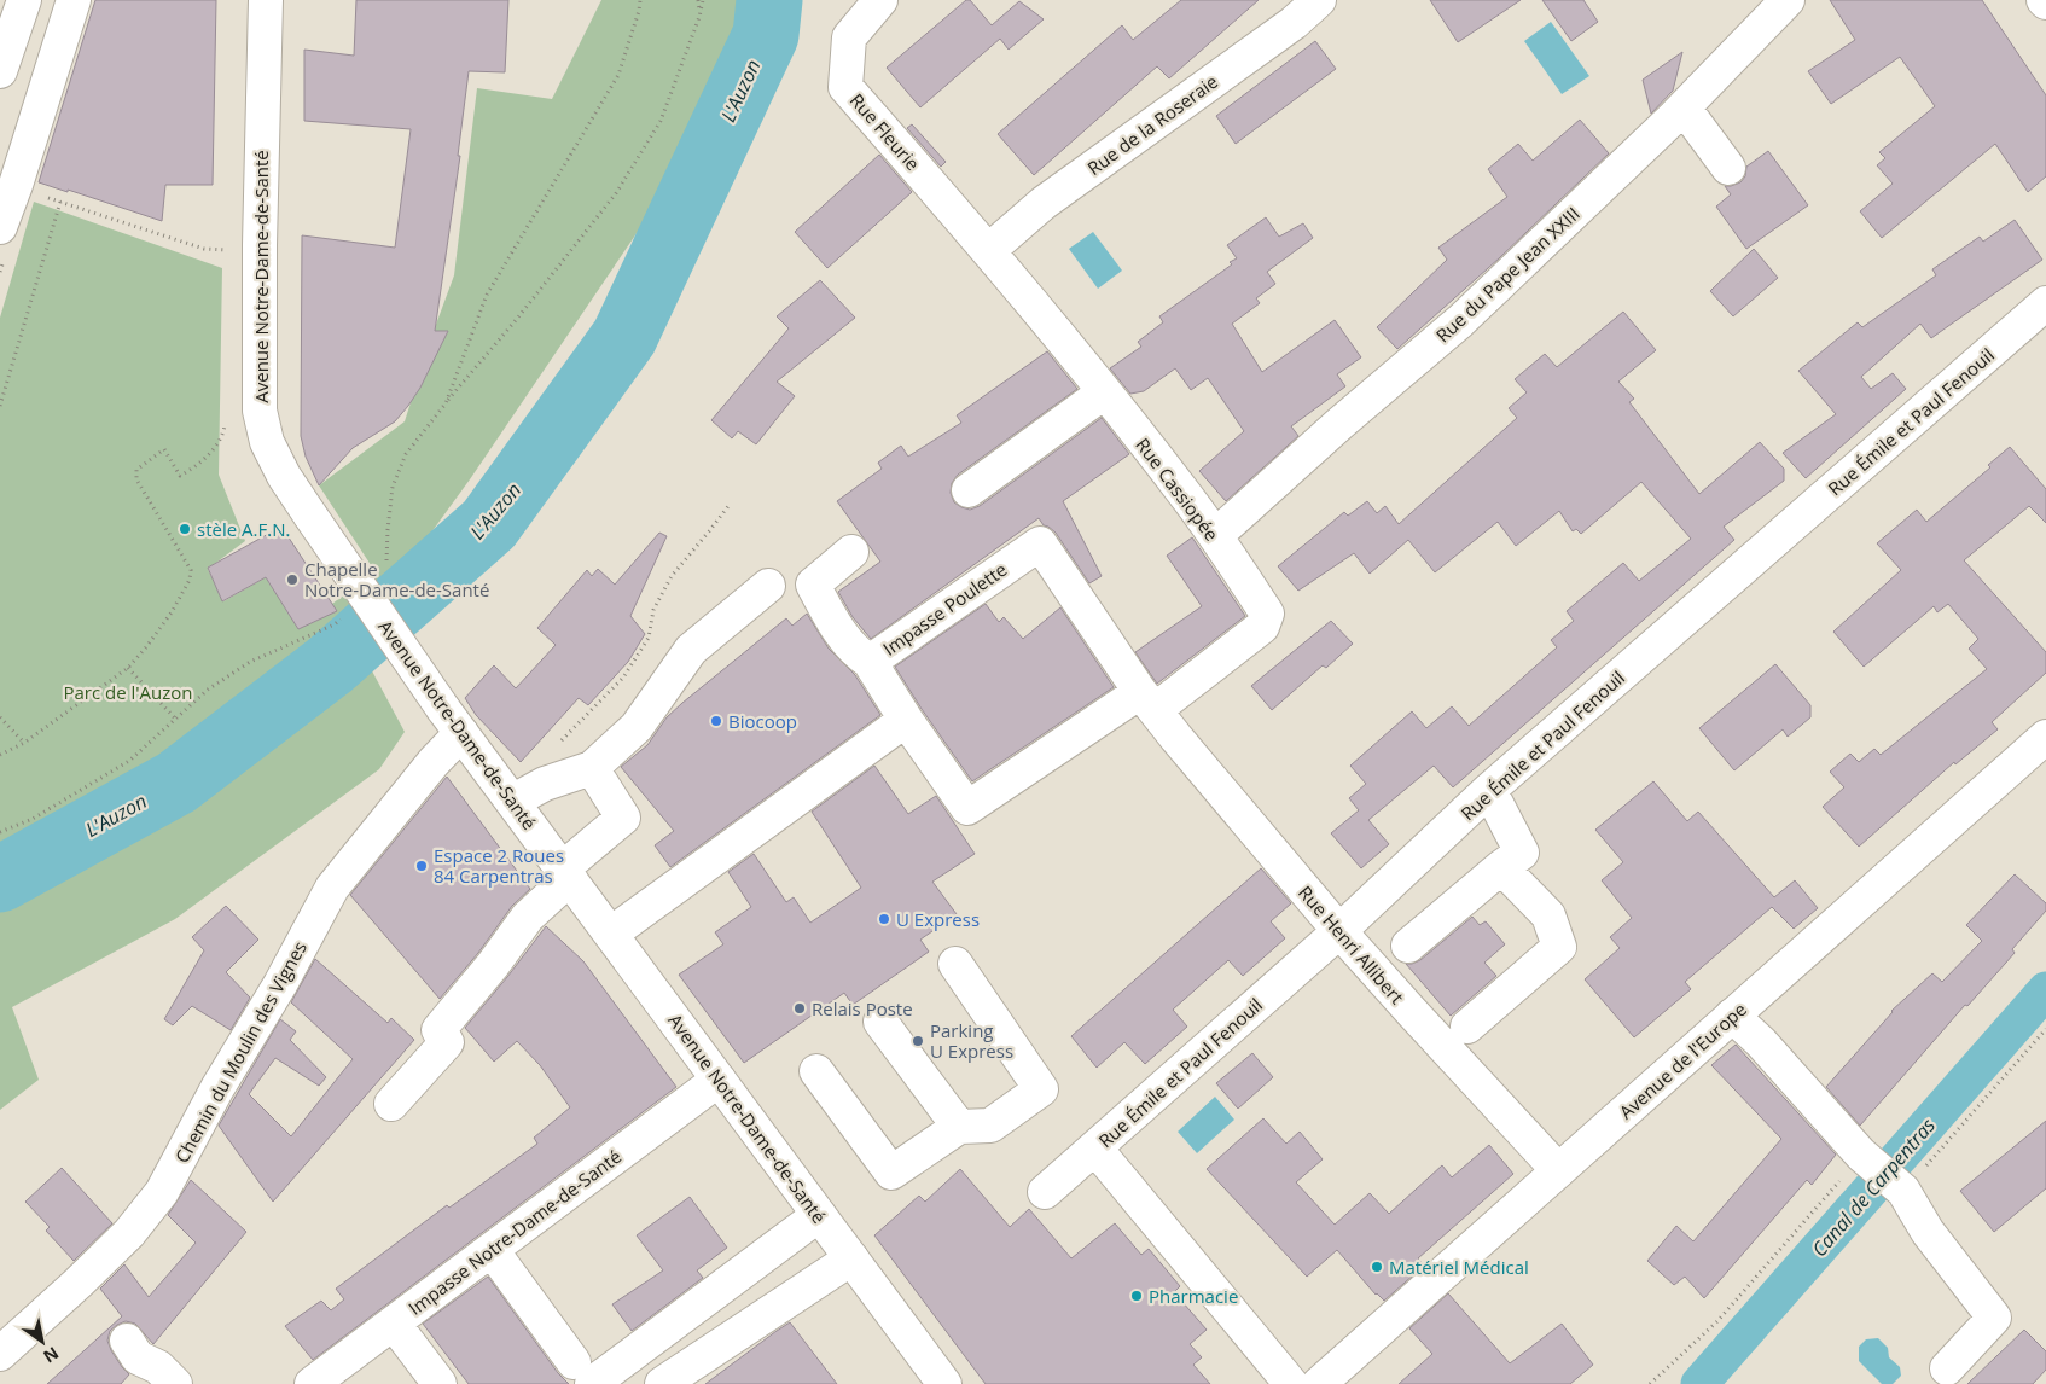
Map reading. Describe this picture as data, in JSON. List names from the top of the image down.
{
  "streets": {
    "street": [
      "Rue de la Roseraie",
      "Rue Fleurie",
      "Rue du Pape Jean XXIII",
      "Avenue Notre-Dame-de-Santé",
      "Rue Émile et Paul Fenouil",
      "Rue Cassiopée",
      "Impasse Poulette",
      "Rue Henri Allibert",
      "Chemin du Moulin des Vignes",
      "Avenue de l'Europe",
      "Impasse Notre-Dame-de-Santé"
    ]
  },
  "crossings": [
    ["Rue de la Roseraie", "Rue Fleurie"],
    ["Rue de la Roseraie", "Rue Cassiopée"],
    ["Rue Fleurie", "Rue Cassiopée"],
    ["Rue du Pape Jean XXIII", "Rue Cassiopée"],
    ["Avenue Notre-Dame-de-Santé", "Chemin du Moulin des Vignes"],
    ["Avenue Notre-Dame-de-Santé", "Impasse Notre-Dame-de-Santé"],
    ["Rue Émile et Paul Fenouil", "Rue Henri Allibert"],
    ["Rue Cassiopée", "Impasse Poulette"],
    ["Rue Cassiopée", "Rue Henri Allibert"],
    ["Impasse Poulette", "Rue Henri Allibert"],
    ["Rue Henri Allibert", "Avenue de l'Europe"]
  ],
  "water": ["L'Auzon", "Canal de Carpentras"],
  "parks": ["Parc de l'Auzon"],
  "places": [
    "stèle A.F.N.",
    "Chapelle Notre-Dame-de-Santé",
    "Biocoop",
    "Espace 2 Roues 84 Carpentras",
    "U Express",
    "Relais Poste",
    "Parking U Express",
    "Matériel Médical",
    "Pharmacie"
  ],
  "north": "bottom right"
}
